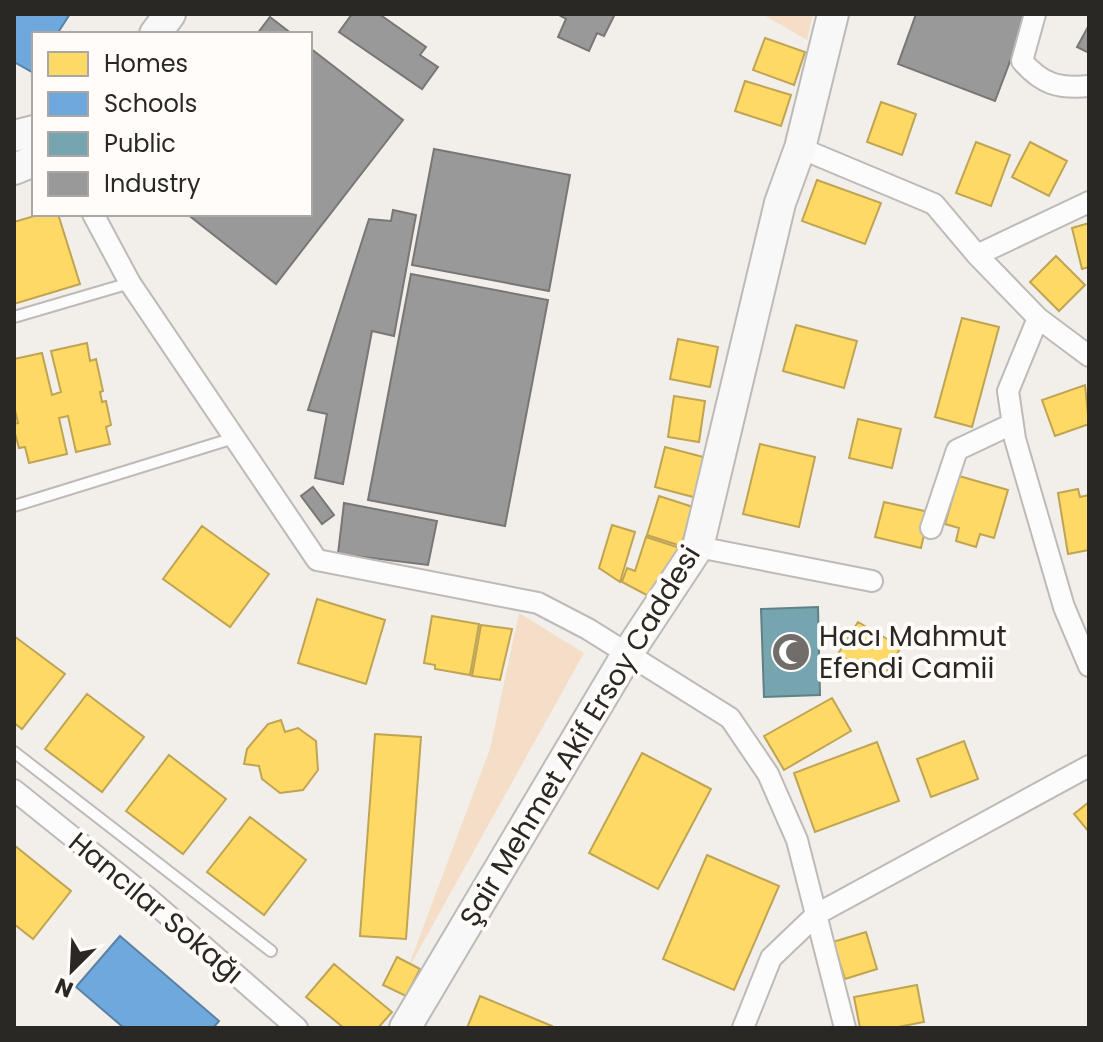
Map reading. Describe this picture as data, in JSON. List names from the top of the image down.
{
  "streets": {
    "street": ["Şair Mehmet Akif Ersoy Caddesi", "Hancılar Sokağı"]
  },
  "places": {
    "mosque": ["Hacı Mahmut Efendi Camii"]
  },
  "legend": [
    "Homes",
    "Schools",
    "Public",
    "Industry"
  ],
  "north": "bottom left"
}
